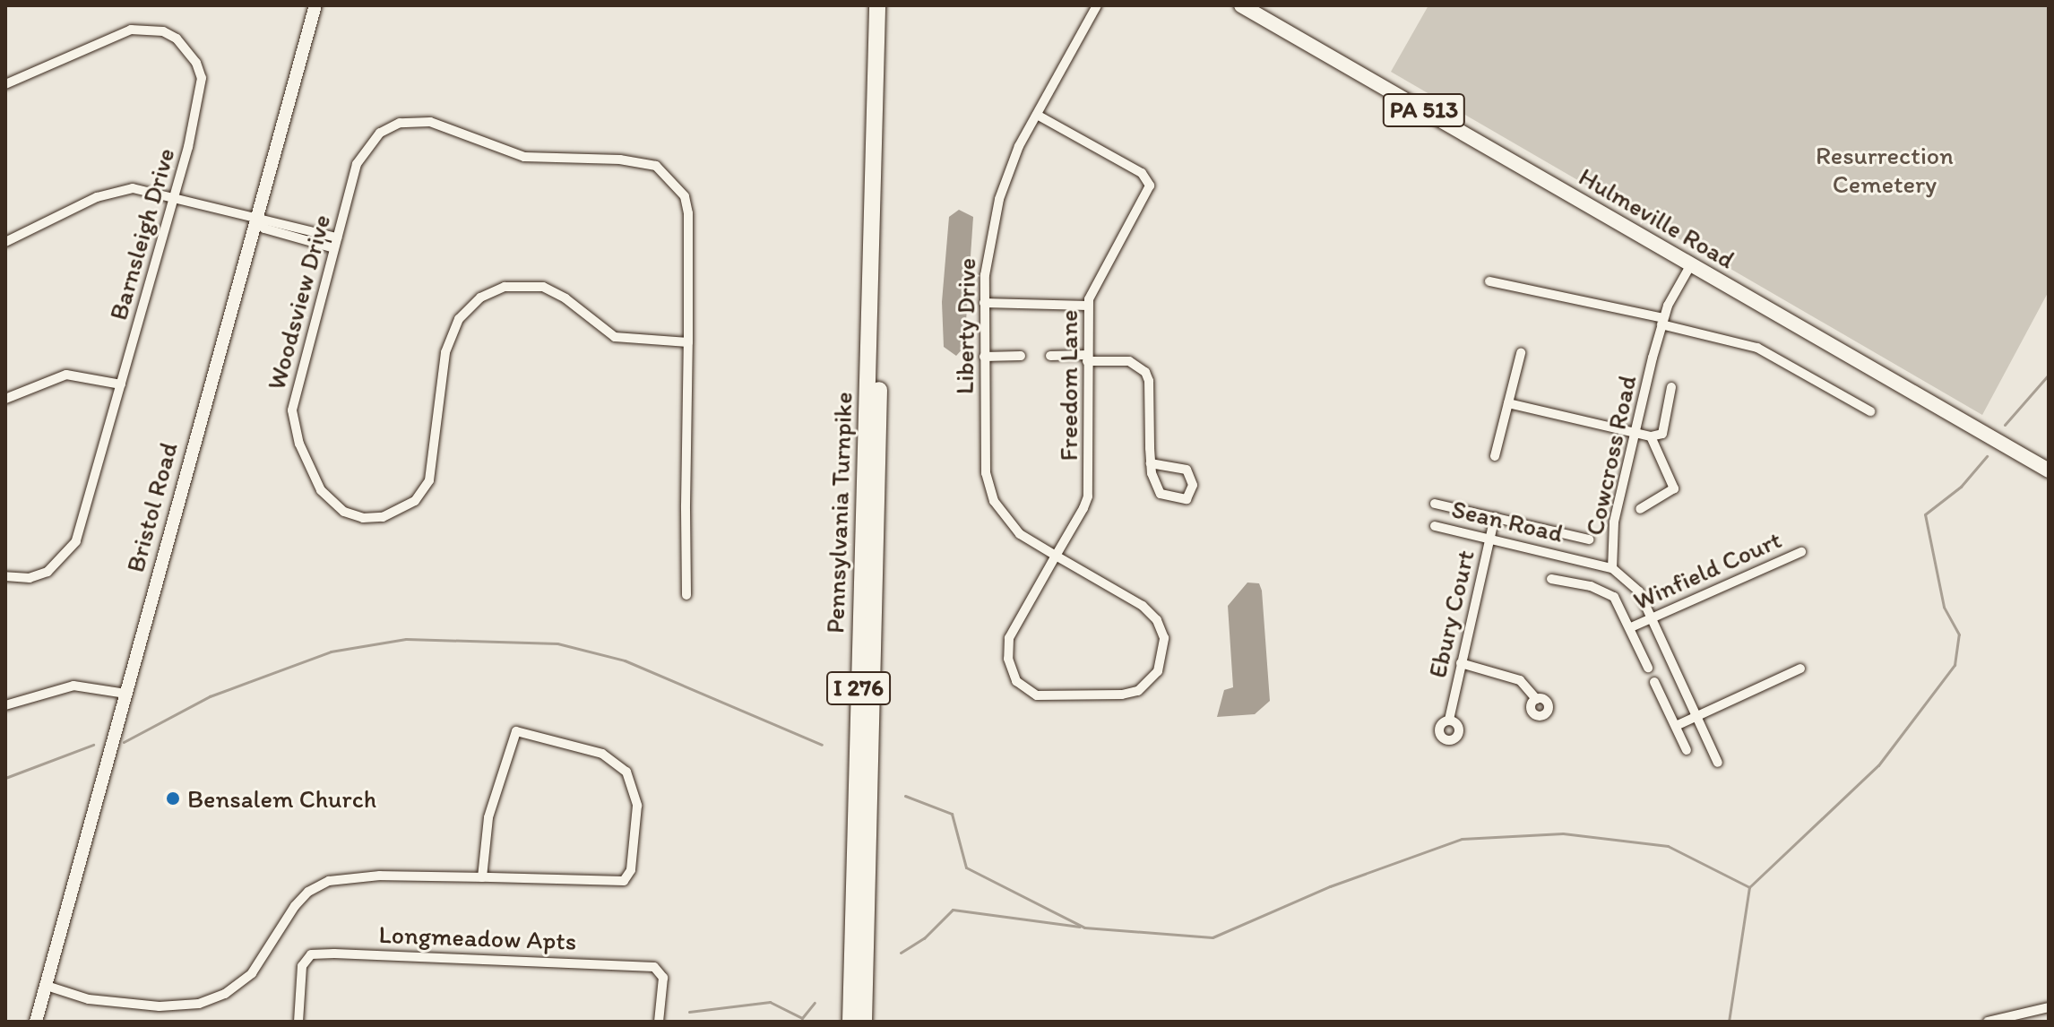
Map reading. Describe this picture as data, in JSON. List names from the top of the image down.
{
  "streets": {
    "highway": ["Pennsylvania Turnpike", "I 276"],
    "main road": ["PA 513", "Hulmeville Road", "Bristol Road"],
    "street": [
      "Barnsleigh Drive",
      "Woodsview Drive",
      "Liberty Drive",
      "Freedom Lane",
      "Cowcross Road",
      "Sean Road",
      "Winfield Court",
      "Ebury Court",
      "Longmeadow Apts"
    ]
  },
  "crossings": [
    ["Hulmeville Road", "Cowcross Road"],
    ["Liberty Drive", "Freedom Lane"],
    ["Cowcross Road", "Sean Road"],
    ["Cowcross Road", "Winfield Court"],
    ["Sean Road", "Ebury Court"]
  ],
  "parks": ["Resurrection Cemetery"],
  "places": ["Bensalem Church"]
}
